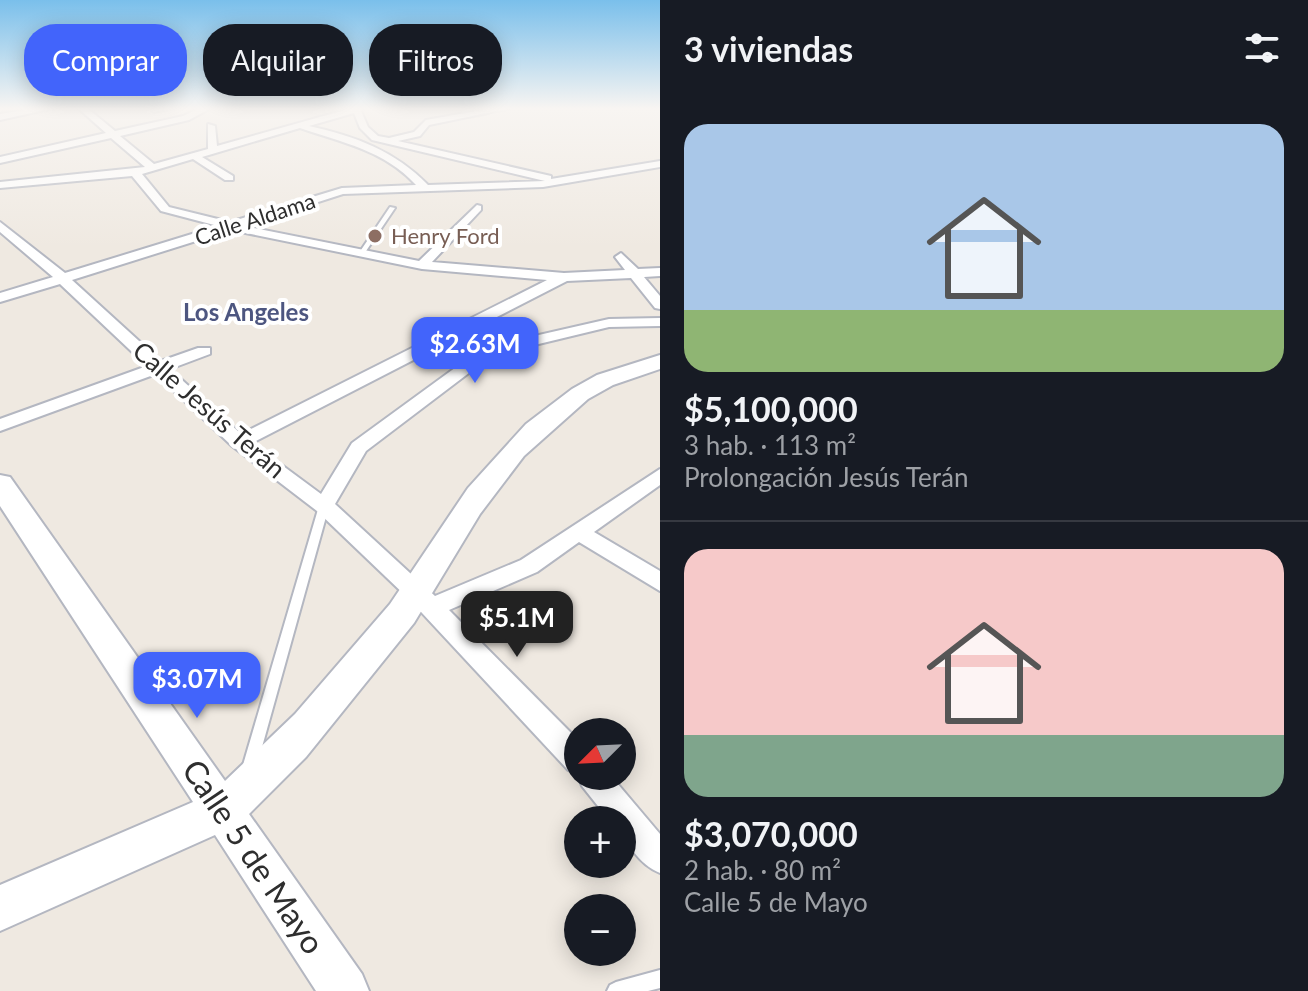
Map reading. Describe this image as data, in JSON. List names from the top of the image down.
{
  "streets": {
    "street": ["Calle Aldama", "Calle Jesús Terán", "Calle 5 de Mayo"]
  },
  "crossings": [
    ["Calle Aldama", "Calle Jesús Terán"]
  ],
  "districts": ["Los Angeles"],
  "places": ["Henry Ford"],
  "north": "bottom left",
  "page": {
    "heading": "3 viviendas",
    "chip": ["Comprar", "Alquilar", "Filtros"],
    "list": [
      {
        "name": "$5,100,000",
        "note": "3 hab. · 113 m² · Prolongación Jesús Terán"
      },
      {
        "name": "$3,070,000",
        "note": "2 hab. · 80 m² · Calle 5 de Mayo"
      }
    ],
    "price": ["$2.63M", "$5.1M", "$3.07M"],
    "map_buttons": ["+", "−"]
  }
}
